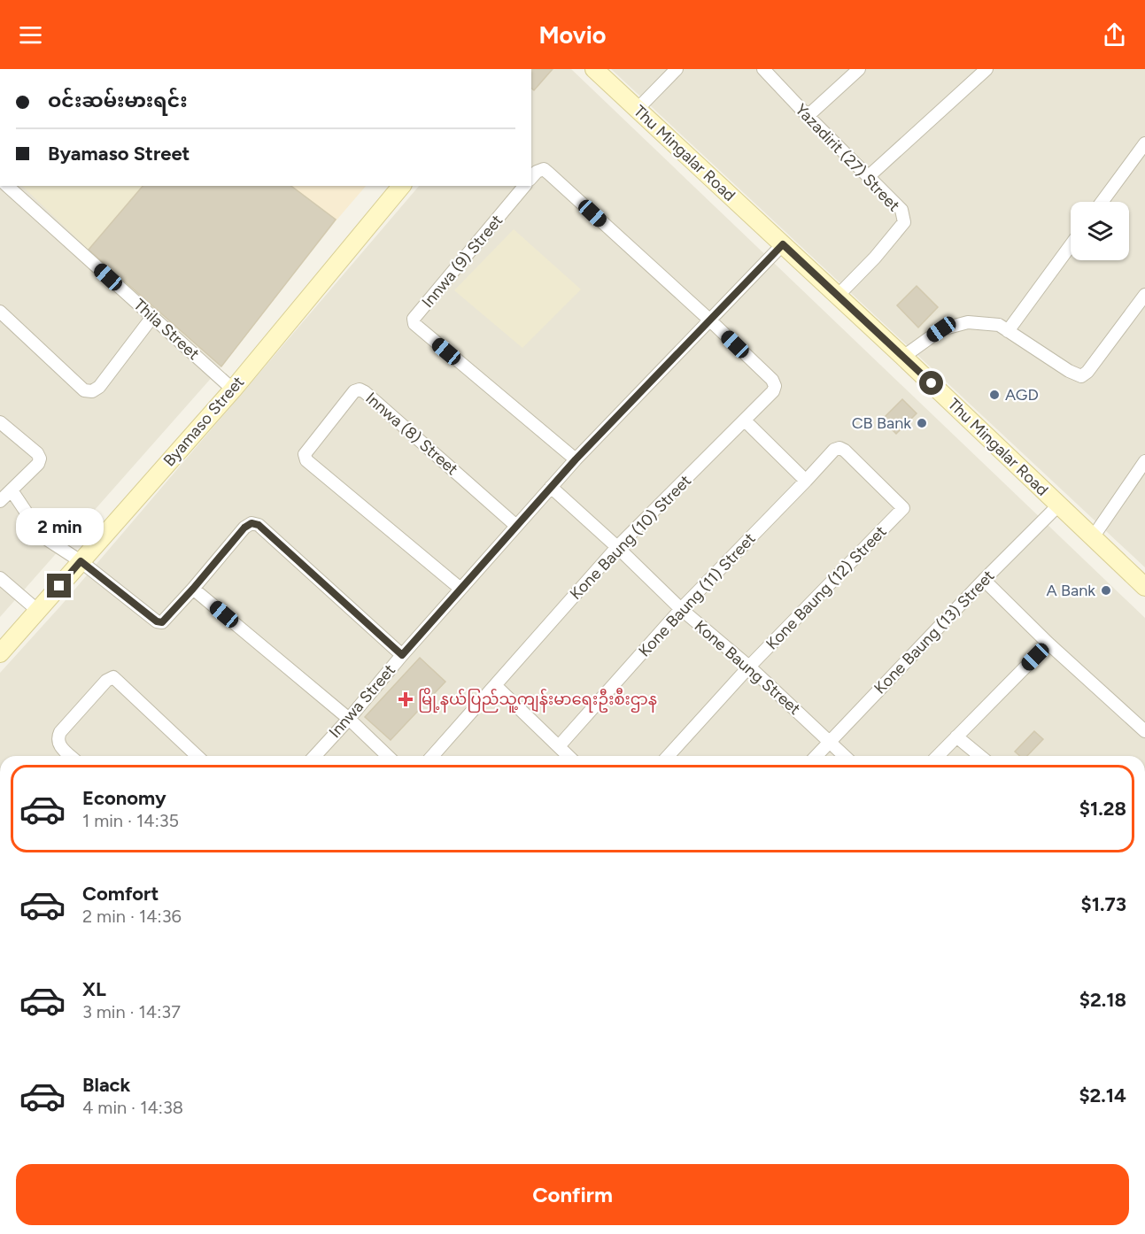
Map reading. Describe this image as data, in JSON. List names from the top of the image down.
{
  "streets": {
    "main road": ["Thu Mingalar Road", "Byamaso Street"],
    "street": [
      "Yazadirit (27) Street",
      "Innwa (9) Street",
      "Thila Street",
      "Innwa (8) Street",
      "Kone Baung (10) Street",
      "Kone Baung (12) Street",
      "Kone Baung (11) Street",
      "Kone Baung (13) Street",
      "Kone Baung Street",
      "Innwa Street"
    ]
  },
  "crossings": [
    ["Thu Mingalar Road", "Yazadirit (27) Street"],
    ["Thu Mingalar Road", "Kone Baung (13) Street"],
    ["Thu Mingalar Road", "Innwa Street"],
    ["Innwa (9) Street", "Innwa Street"],
    ["Thila Street", "Byamaso Street"],
    ["Innwa (8) Street", "Innwa Street"],
    ["Kone Baung (10) Street", "Kone Baung Street"],
    ["Kone Baung (10) Street", "Innwa Street"],
    ["Kone Baung (12) Street", "Kone Baung (11) Street"],
    ["Kone Baung (12) Street", "Kone Baung Street"],
    ["Kone Baung (11) Street", "Kone Baung Street"],
    ["Kone Baung (13) Street", "Kone Baung Street"],
    ["Kone Baung Street", "Innwa Street"]
  ],
  "places": {
    "other": ["AGD", "CB Bank", "A Bank"],
    "health": ["မြို့နယ်ပြည်သူ့ကျန်းမာရေးဦးစီးဌာန"]
  },
  "page": {
    "header": "Movio",
    "banner": ["ဝင်းဆမ်းမားရင်း", "Byamaso Street"],
    "bubble": "2 min",
    "list": [
      {
        "name": "Economy",
        "note": "1 min · 14:35",
        "value": "$1.28"
      },
      {
        "name": "Comfort",
        "note": "2 min · 14:36",
        "value": "$1.73"
      },
      {
        "name": "XL",
        "note": "3 min · 14:37",
        "value": "$2.18"
      },
      {
        "name": "Black",
        "note": "4 min · 14:38",
        "value": "$2.14"
      }
    ],
    "buttons": "Confirm"
  }
}
